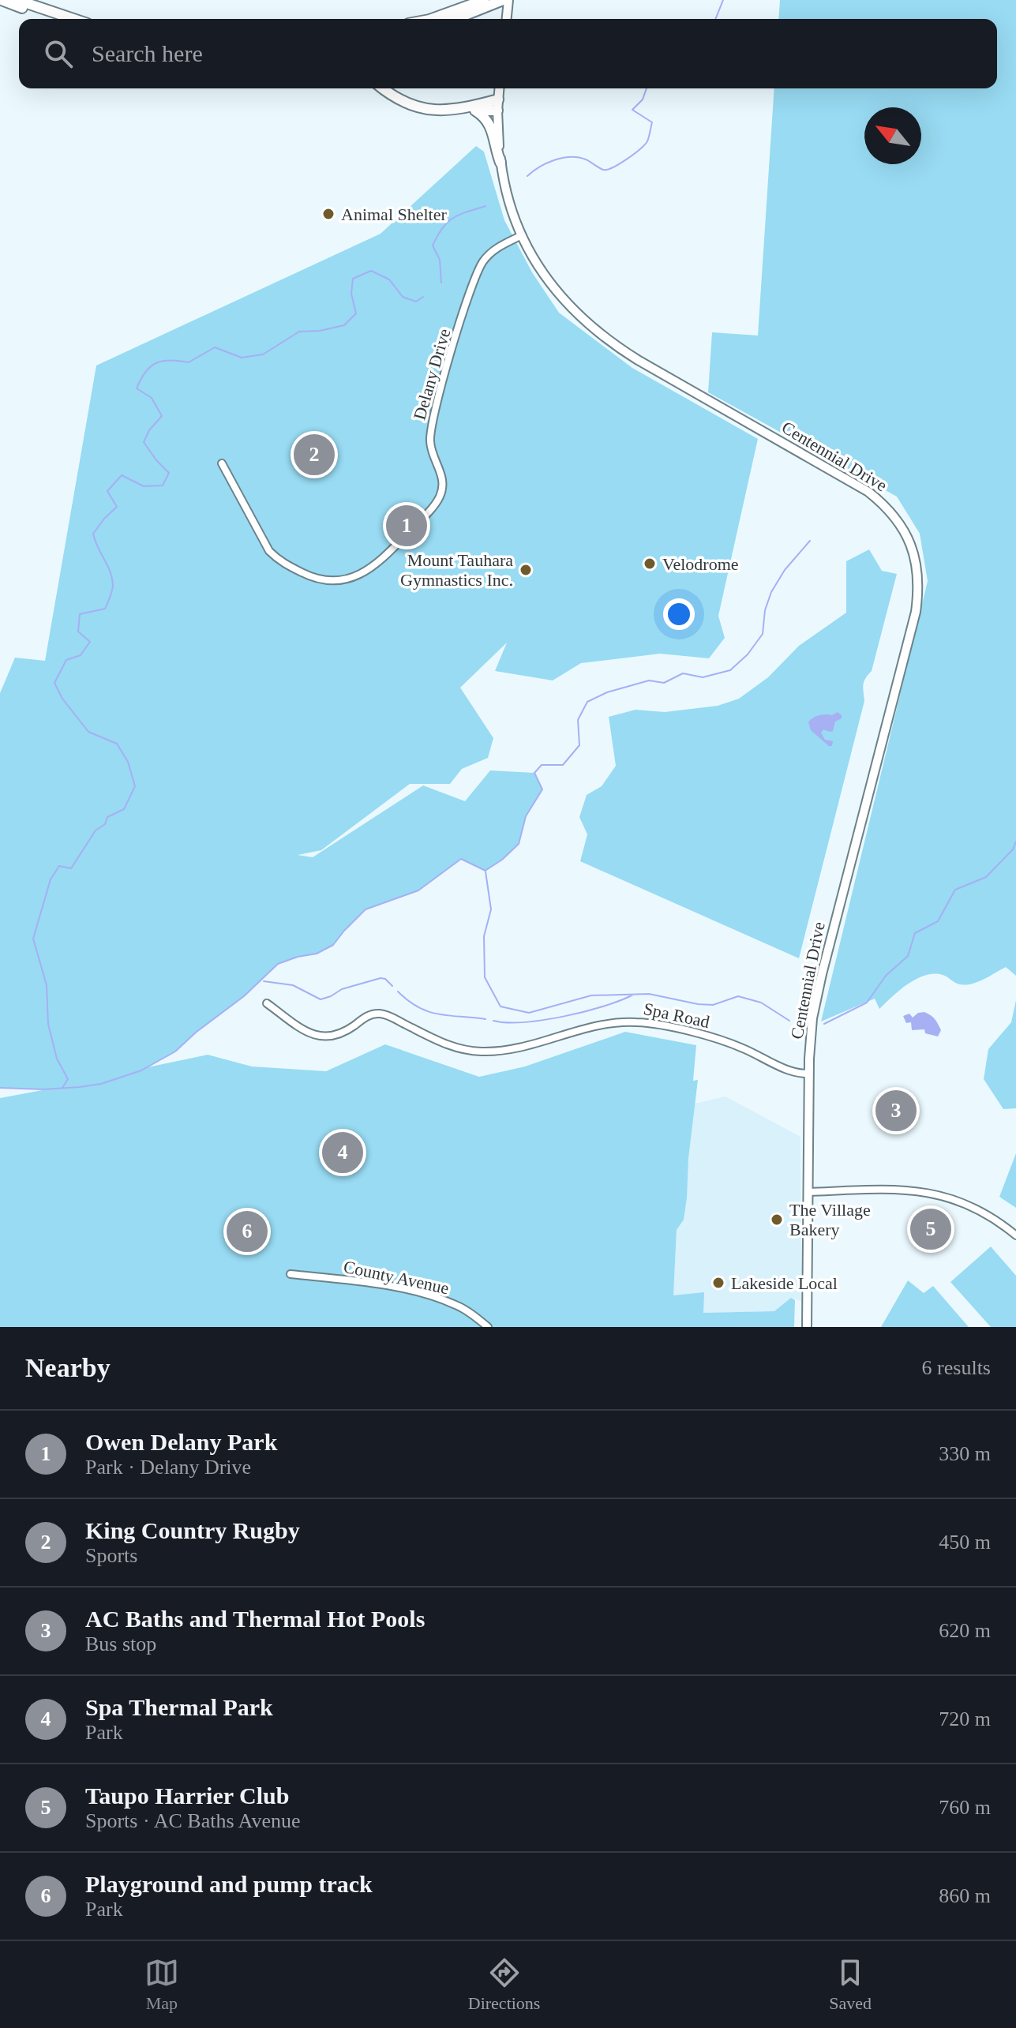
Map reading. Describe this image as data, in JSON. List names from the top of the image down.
{
  "streets": {
    "main road": ["Centennial Drive"],
    "street": ["Delany Drive", "Spa Road", "County Avenue"]
  },
  "crossings": [
    ["Delany Drive", "Centennial Drive"],
    ["Centennial Drive", "Spa Road"]
  ],
  "places": [
    "Animal Shelter",
    "Velodrome",
    "Mount Tauhara Gymnastics Inc.",
    "The Village Bakery",
    "Lakeside Local"
  ],
  "north": "top left",
  "page": {
    "search": "Search here",
    "pins": [
      "2",
      "1",
      "3",
      "4",
      "5",
      "6"
    ],
    "heading": ["Nearby", "6 results"],
    "list": [
      {
        "mark": "1",
        "name": "Owen Delany Park",
        "note": "Park · Delany Drive",
        "value": "330 m"
      },
      {
        "mark": "2",
        "name": "King Country Rugby",
        "note": "Sports",
        "value": "450 m"
      },
      {
        "mark": "3",
        "name": "AC Baths and Thermal Hot Pools",
        "note": "Bus stop",
        "value": "620 m"
      },
      {
        "mark": "4",
        "name": "Spa Thermal Park",
        "note": "Park",
        "value": "720 m"
      },
      {
        "mark": "5",
        "name": "Taupo Harrier Club",
        "note": "Sports · AC Baths Avenue",
        "value": "760 m"
      },
      {
        "mark": "6",
        "name": "Playground and pump track",
        "note": "Park",
        "value": "860 m"
      }
    ],
    "nav": ["Map", "Directions", "Saved"]
  }
}
